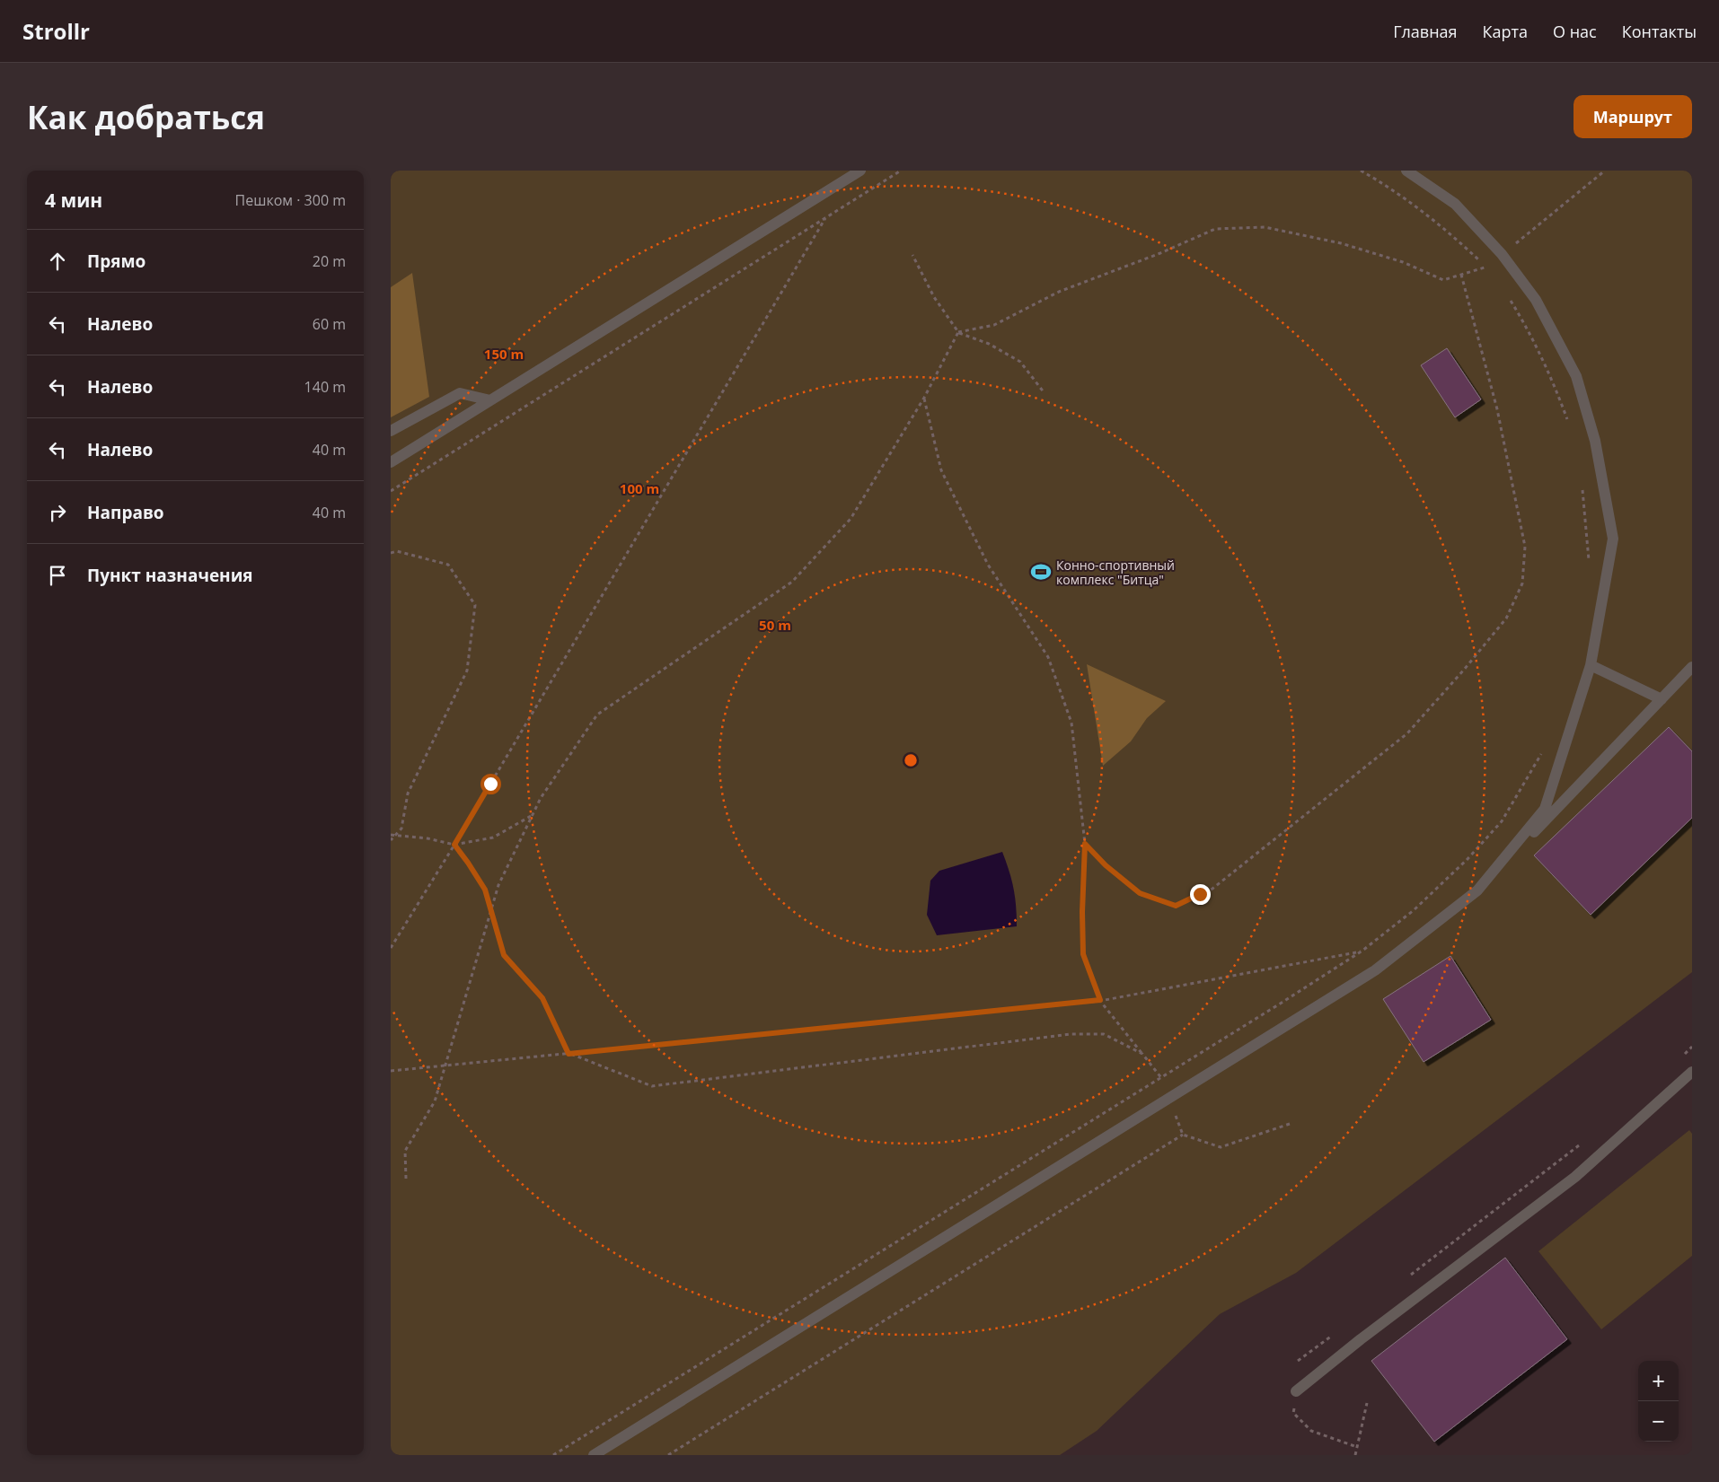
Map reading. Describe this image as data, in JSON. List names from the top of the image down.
{
  "places": {
    "sports": ["Конно-спортивный комплекс \"Битца\""]
  },
  "page": {
    "header": "Strollr",
    "nav": [
      "Главная",
      "Карта",
      "О нас",
      "Контакты"
    ],
    "buttons": "Маршрут",
    "title": "Как добраться",
    "heading": ["4 мин", "Пешком · 300 m"],
    "list": [
      ["Прямо", "20 m"],
      ["Налево", "60 m"],
      ["Налево", "140 m"],
      ["Налево", "40 m"],
      ["Направо", "40 m"],
      "Пункт назначения"
    ],
    "map_buttons": ["+", "−"]
  },
  "rings": ["150 m", "100 m", "50 m"]
}
